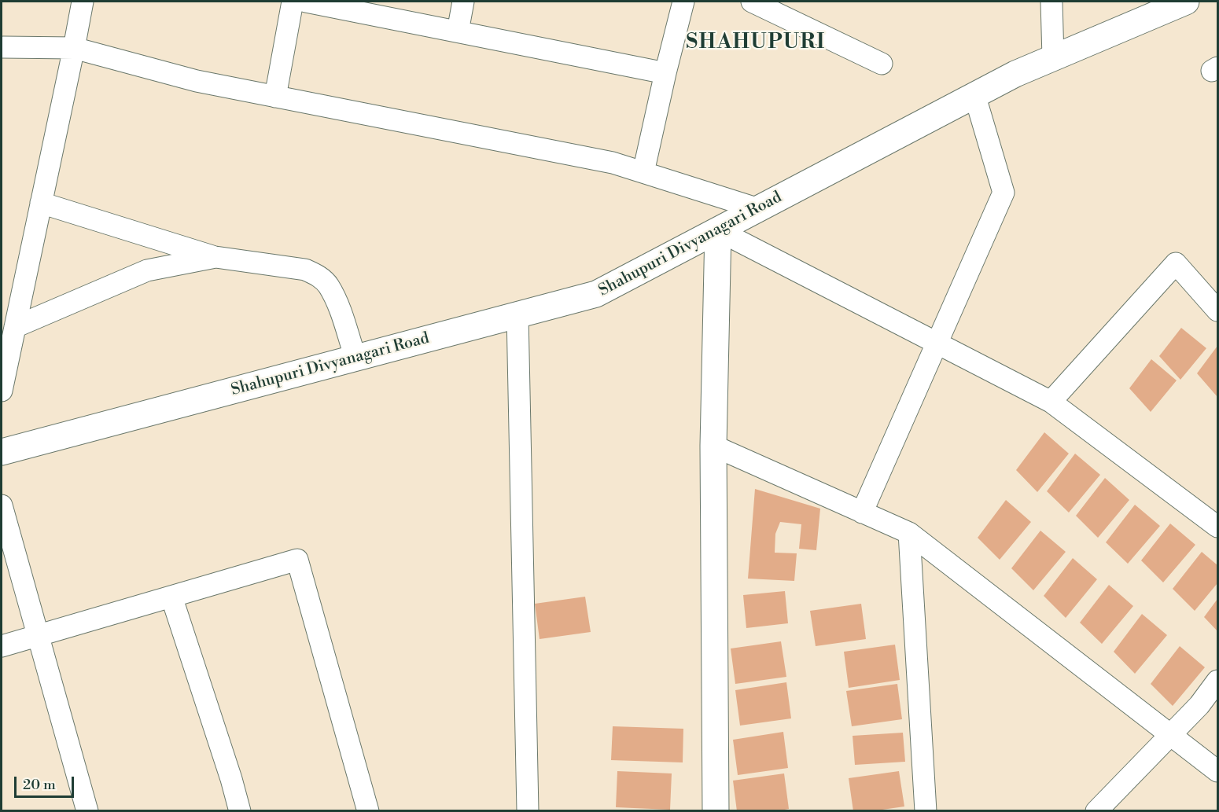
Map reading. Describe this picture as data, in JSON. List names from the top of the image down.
{
  "streets": {
    "main road": ["Shahupuri Divyanagari Road"]
  },
  "districts": ["SHAHUPURI"],
  "scale_bar": "20 m"
}
